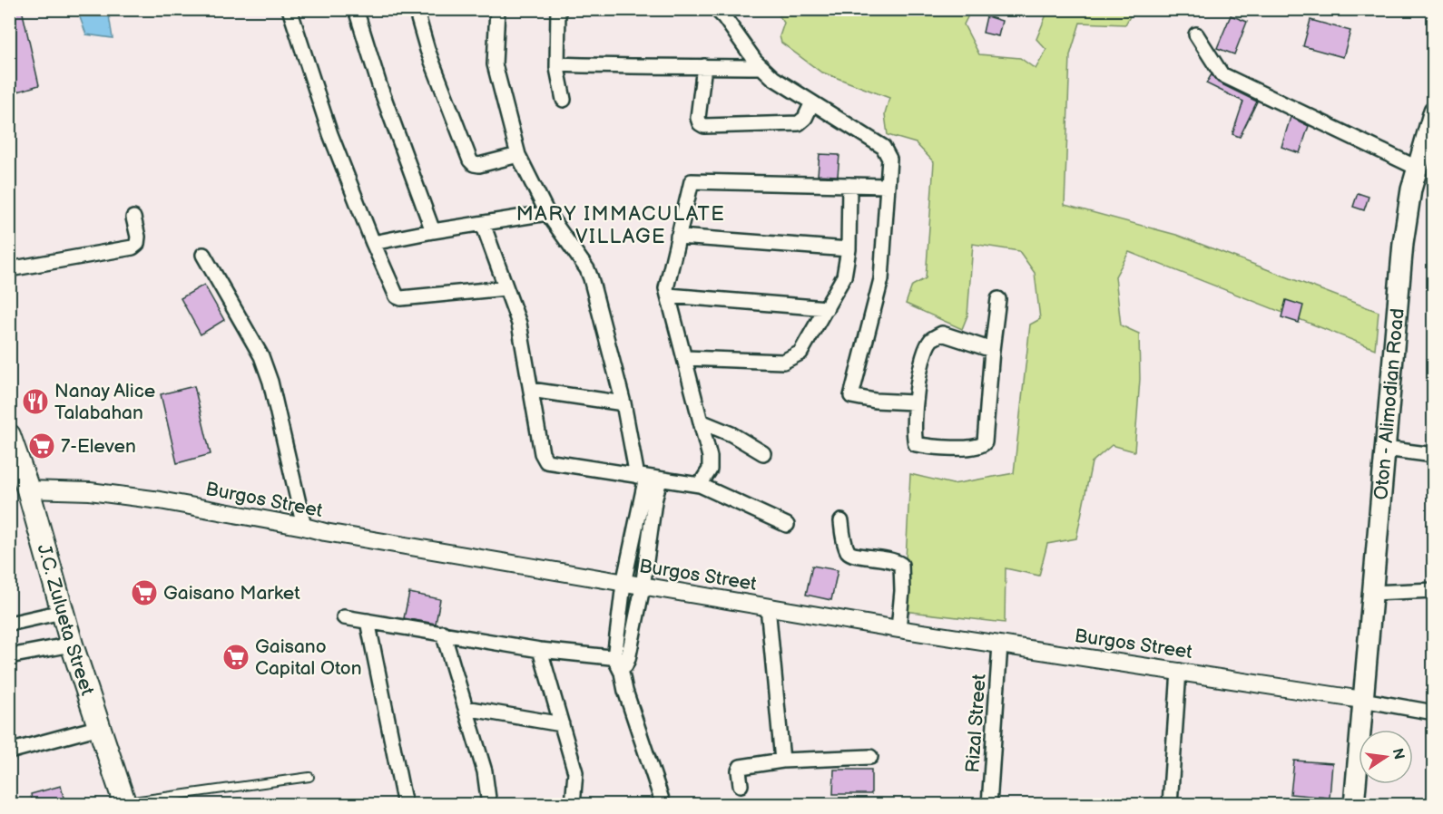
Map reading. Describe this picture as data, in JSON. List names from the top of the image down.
{
  "streets": {
    "main road": ["Oton - Alimodian Road", "J.C. Zulueta Street"],
    "street": ["Burgos Street", "Rizal Street"]
  },
  "crossings": [
    ["Oton - Alimodian Road", "Burgos Street"],
    ["Burgos Street", "J.C. Zulueta Street"],
    ["Burgos Street", "Rizal Street"]
  ],
  "districts": ["MARY IMMACULATE VILLAGE"],
  "places": {
    "restaurant": ["Nanay Alice Talabahan"],
    "supermarket": ["7-Eleven", "Gaisano Market", "Gaisano Capital Oton"]
  },
  "north": "right"
}
